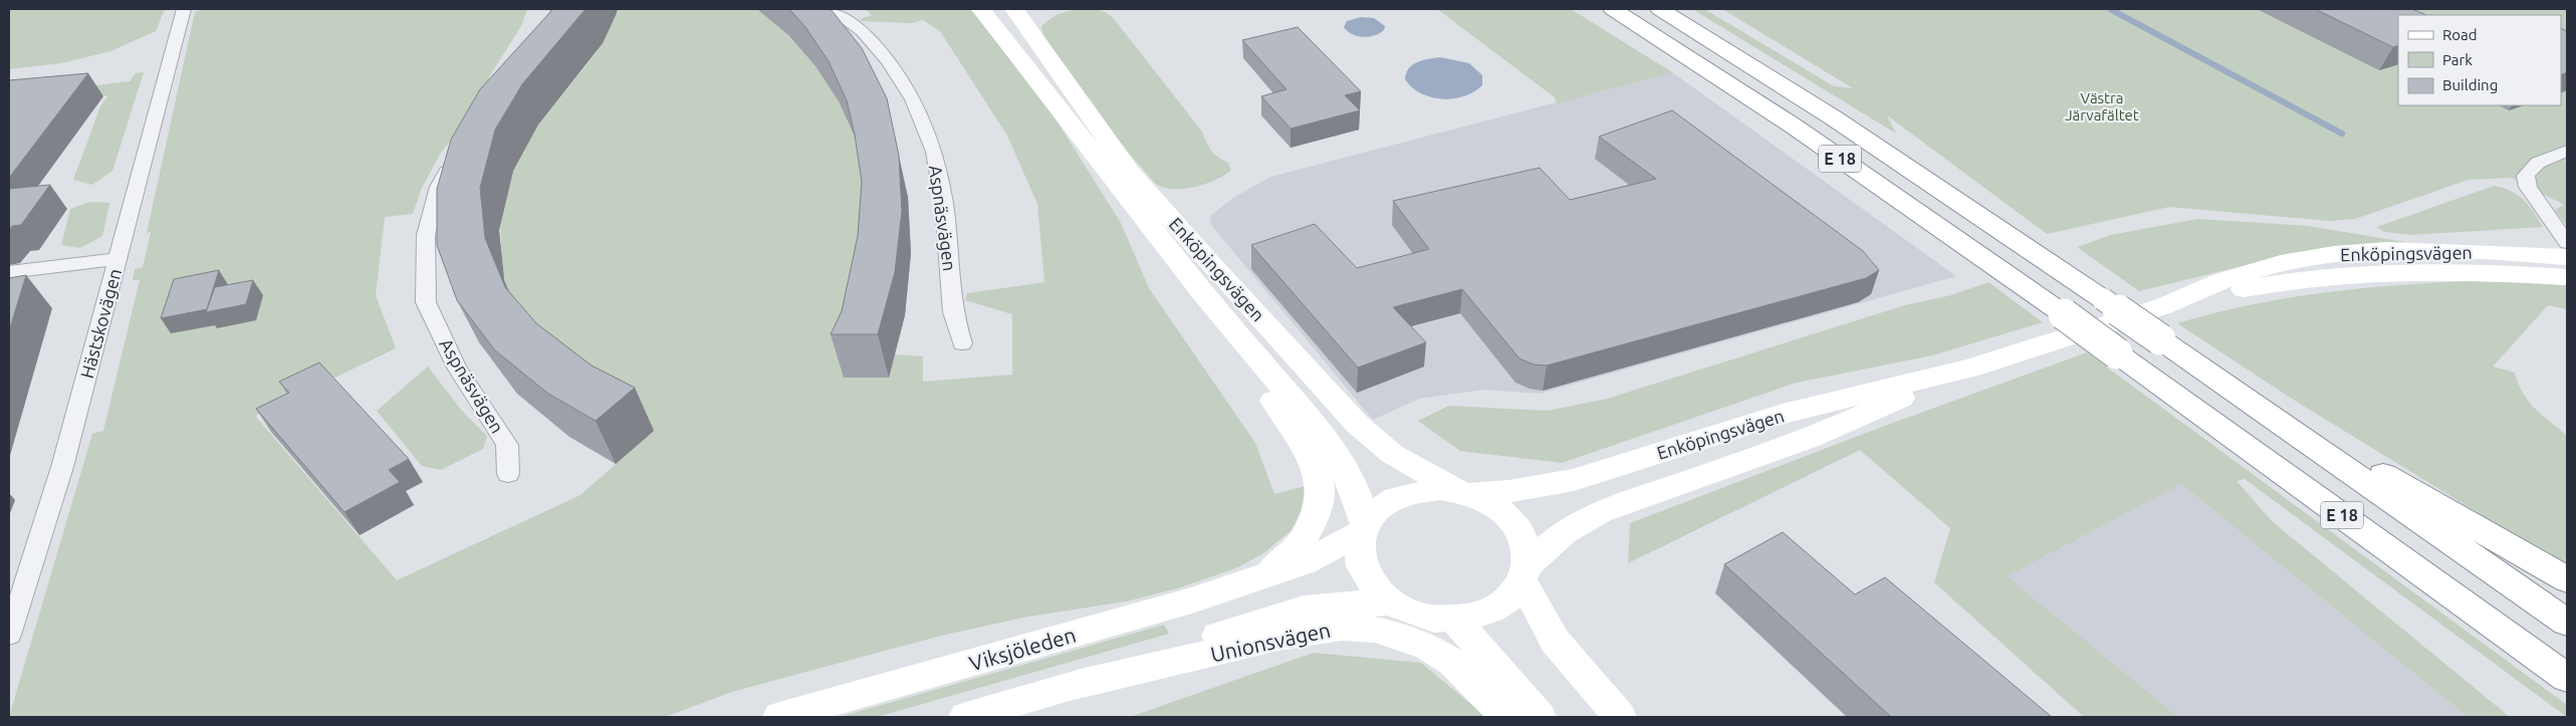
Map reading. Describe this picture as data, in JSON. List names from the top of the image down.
{
  "streets": {
    "main road": [
      "E 18",
      "Enköpingsvägen",
      "Unionsvägen",
      "Viksjöleden"
    ],
    "street": ["Aspnäsvägen", "Hästskovägen"]
  },
  "crossings": [
    ["Enköpingsvägen", "Viksjöleden"]
  ],
  "parks": ["Västra Järvafältet"],
  "legend": ["Road", "Park", "Building"]
}
